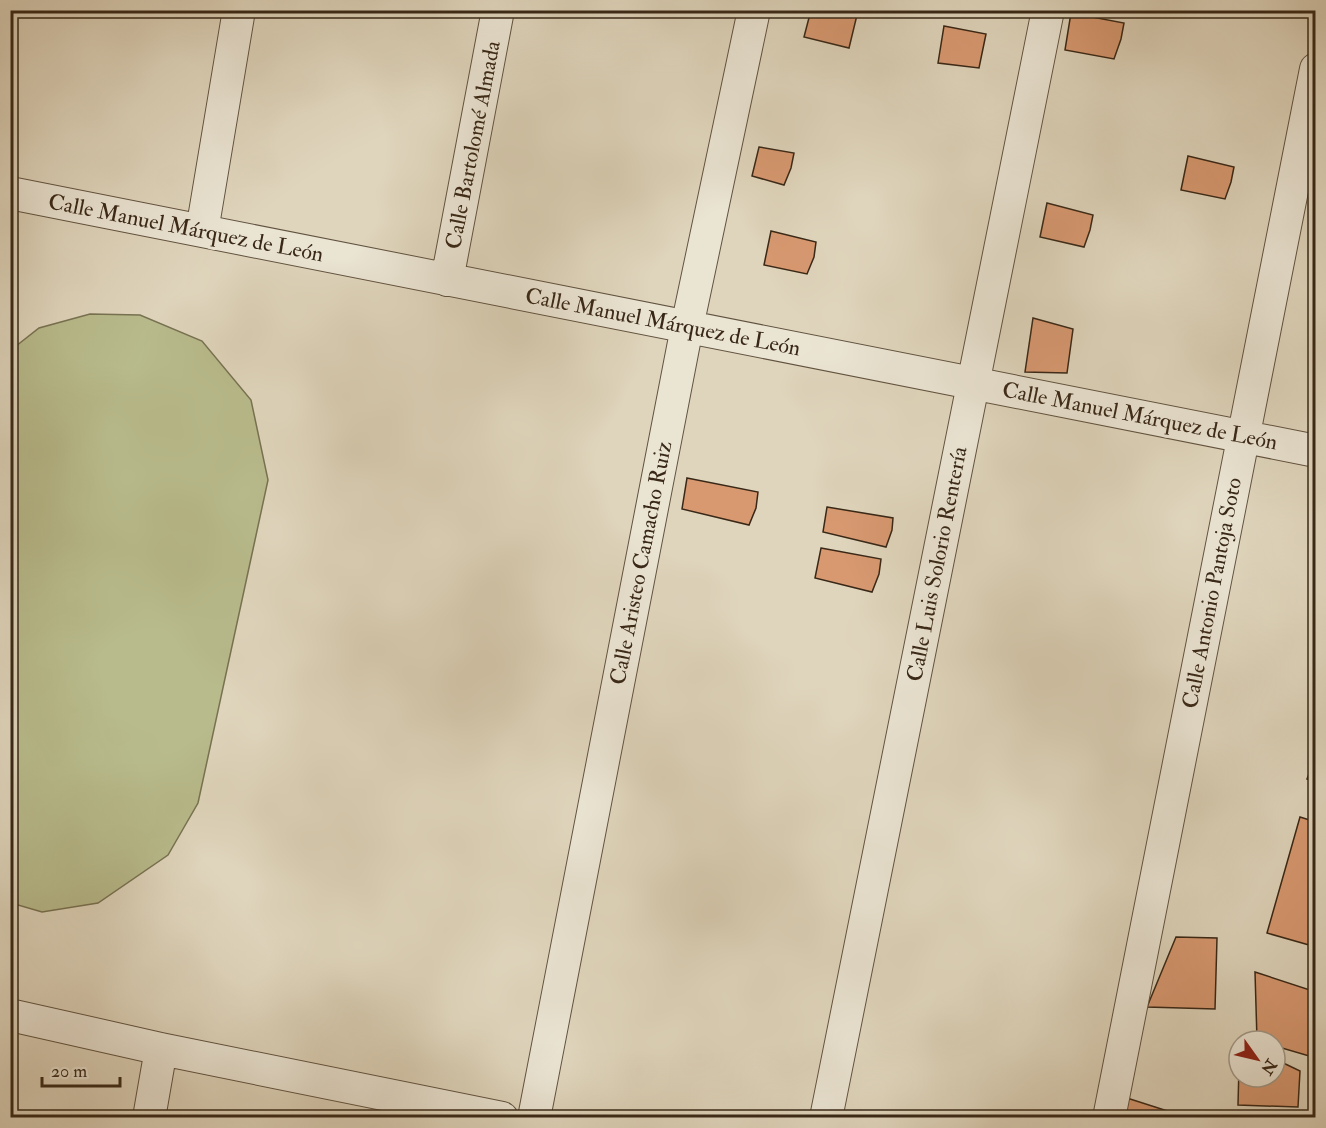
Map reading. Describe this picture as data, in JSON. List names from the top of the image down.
{
  "streets": {
    "street": [
      "Calle Bartolomé Almada",
      "Calle Manuel Márquez de León",
      "Calle Aristeo Camacho Ruiz",
      "Calle Luis Solorio Rentería",
      "Calle Antonio Pantoja Soto"
    ]
  },
  "crossings": [
    ["Calle Bartolomé Almada", "Calle Manuel Márquez de León"],
    ["Calle Manuel Márquez de León", "Calle Aristeo Camacho Ruiz"],
    ["Calle Manuel Márquez de León", "Calle Luis Solorio Rentería"],
    ["Calle Manuel Márquez de León", "Calle Antonio Pantoja Soto"]
  ],
  "scale_bar": "20 m",
  "north": "bottom right"
}
